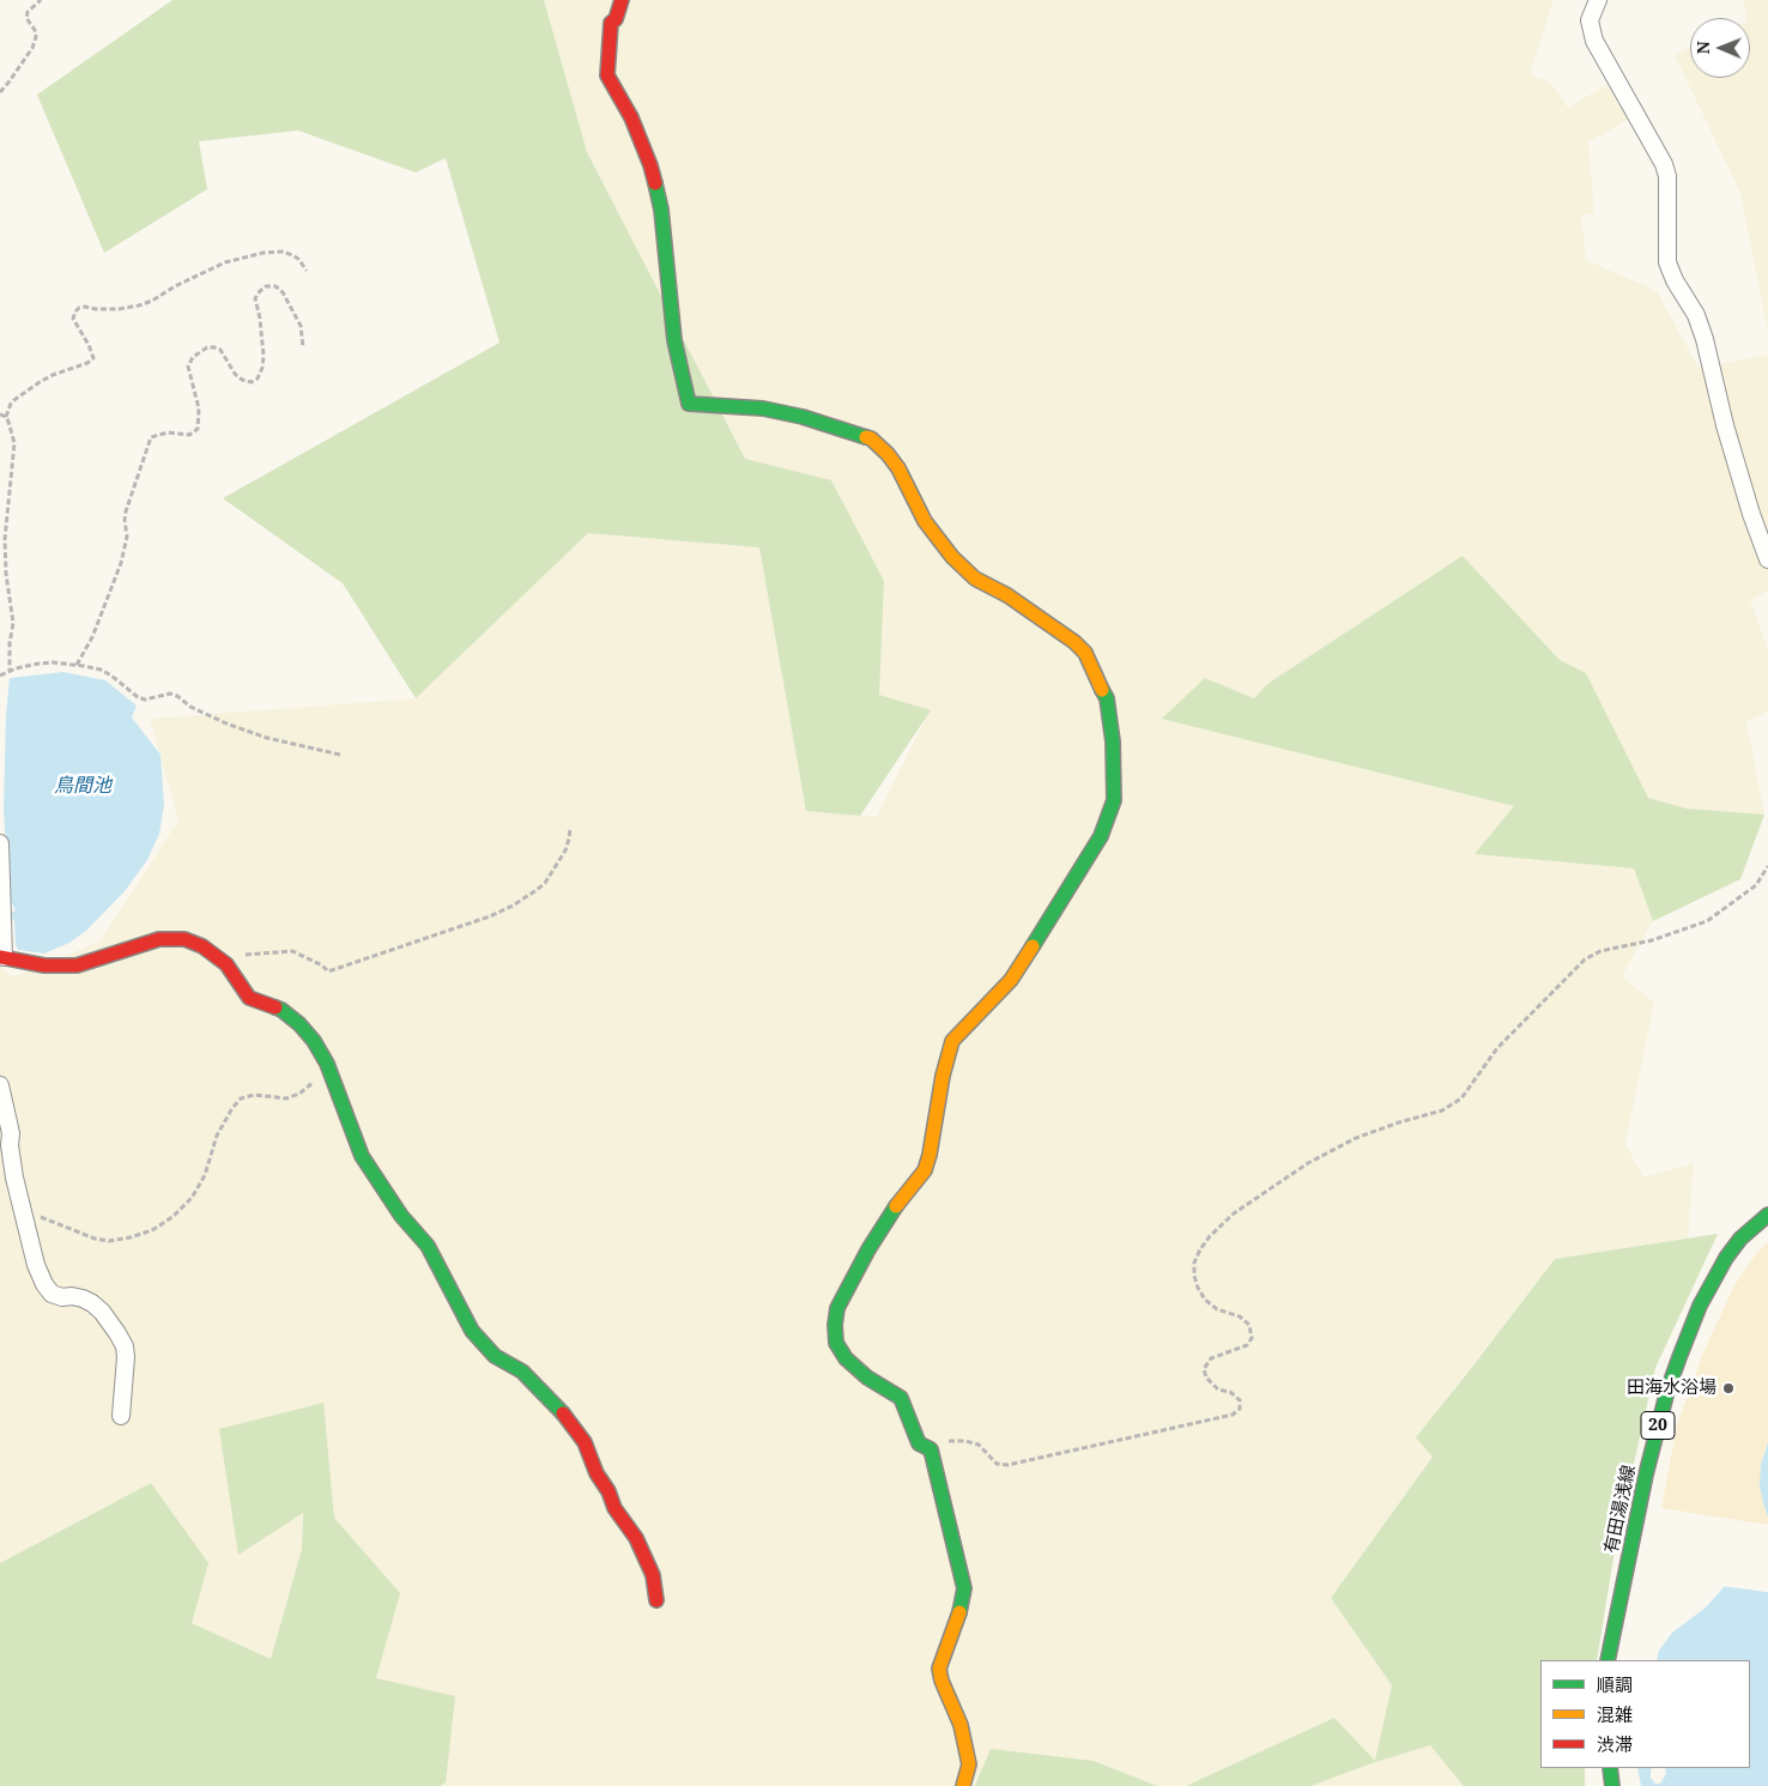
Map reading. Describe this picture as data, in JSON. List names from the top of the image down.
{
  "streets": {
    "street": ["20", "有田湯浅線"]
  },
  "water": ["鳥間池"],
  "places": ["田海水浴場"],
  "legend": ["順調", "混雑", "渋滞"],
  "north": "left"
}
